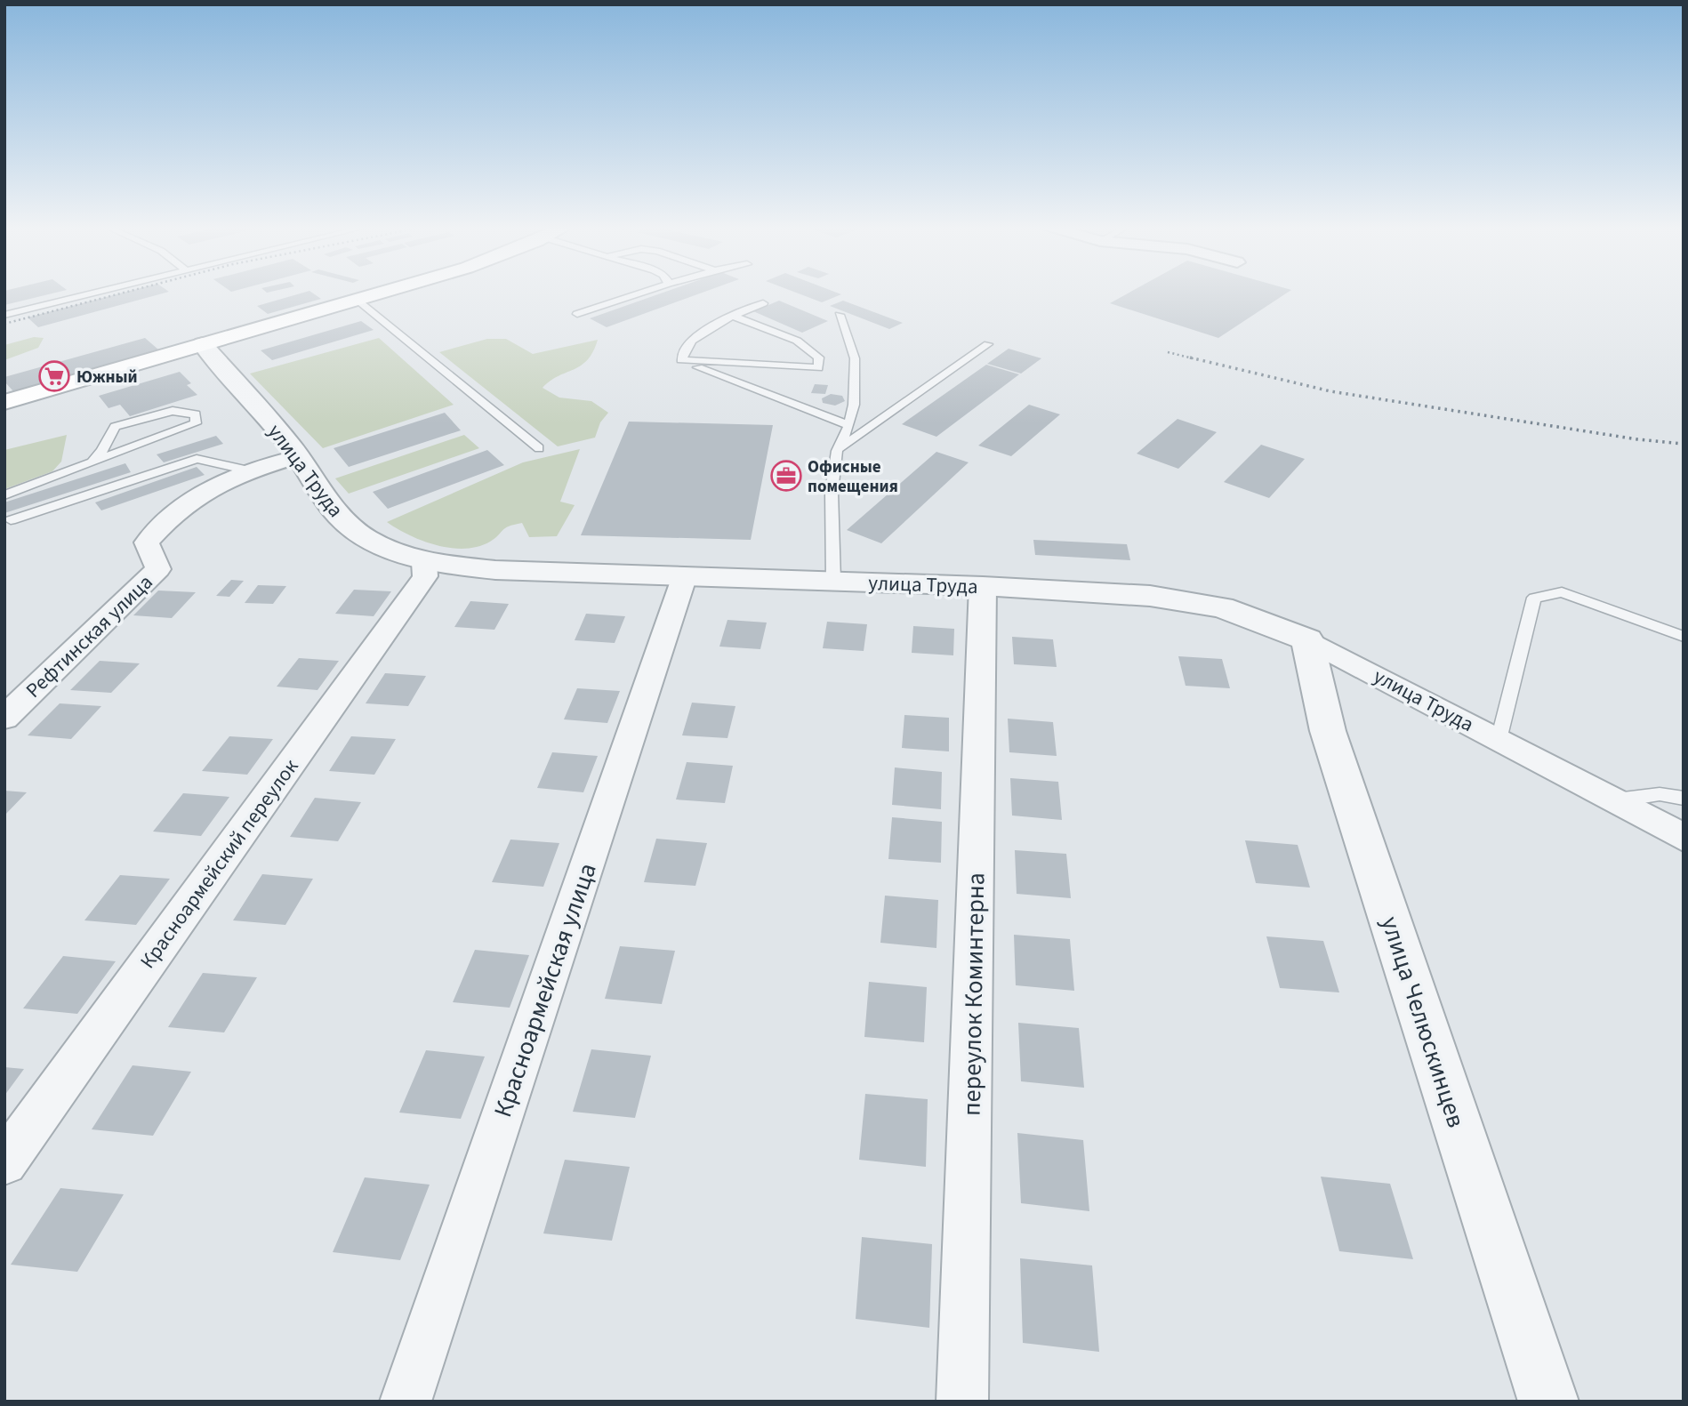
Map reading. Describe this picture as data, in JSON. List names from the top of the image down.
{
  "streets": {
    "street": [
      "улица Труда",
      "Рефтинская улица",
      "Красноармейский переулок",
      "Красноармейская улица",
      "переулок Коминтерна",
      "улица Челюскинцев"
    ]
  },
  "crossings": [
    ["улица Труда", "Рефтинская улица"],
    ["улица Труда", "Красноармейский переулок"],
    ["улица Труда", "Красноармейская улица"],
    ["улица Труда", "переулок Коминтерна"],
    ["улица Труда", "улица Челюскинцев"]
  ],
  "places": {
    "supermarket": ["Южный"],
    "office": ["Офисные помещения"]
  }
}
